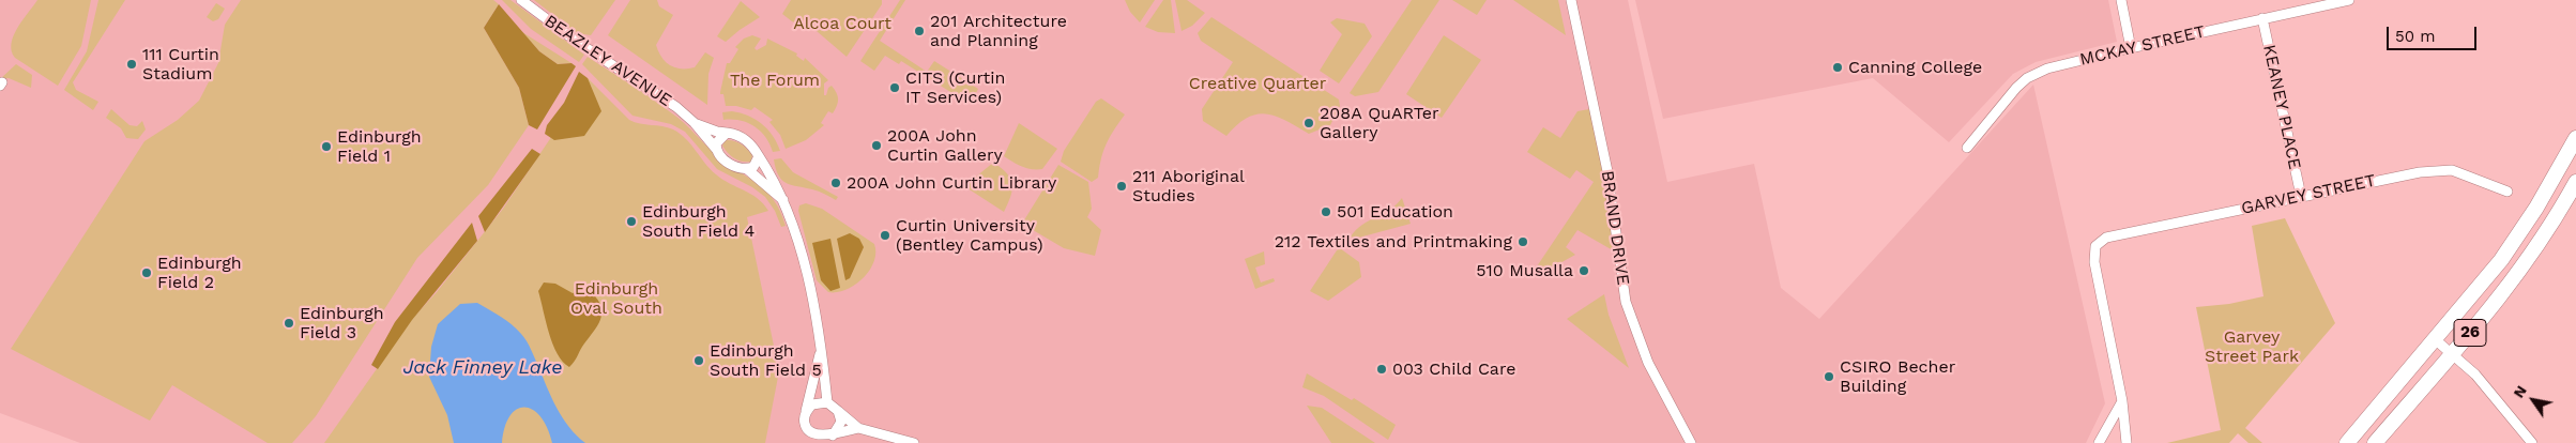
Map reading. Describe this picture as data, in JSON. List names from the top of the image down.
{
  "streets": {
    "main road": ["26"],
    "street": [
      "MCKAY STREET",
      "BEAZLEY AVENUE",
      "KEANEY PLACE",
      "GARVEY STREET",
      "BRAND DRIVE"
    ]
  },
  "crossings": [
    ["MCKAY STREET", "KEANEY PLACE"],
    ["KEANEY PLACE", "GARVEY STREET"]
  ],
  "water": ["Jack Finney Lake"],
  "parks": [
    "Alcoa Court",
    "The Forum",
    "Creative Quarter",
    "Edinburgh Oval South",
    "Garvey Street Park"
  ],
  "places": [
    "201 Architecture and Planning",
    "111 Curtin Stadium",
    "Canning College",
    "CITS (Curtin IT Services)",
    "208A QuARTer Gallery",
    "200A John Curtin Gallery",
    "Edinburgh Field 1",
    "200A John Curtin Library",
    "211 Aboriginal Studies",
    "501 Education",
    "Edinburgh South Field 4",
    "Curtin University (Bentley Campus)",
    "212 Textiles and Printmaking",
    "510 Musalla",
    "Edinburgh Field 2",
    "Edinburgh Field 3",
    "Edinburgh South Field 5",
    "003 Child Care",
    "CSIRO Becher Building"
  ],
  "scale_bar": "50 m",
  "north": "top left"
}
